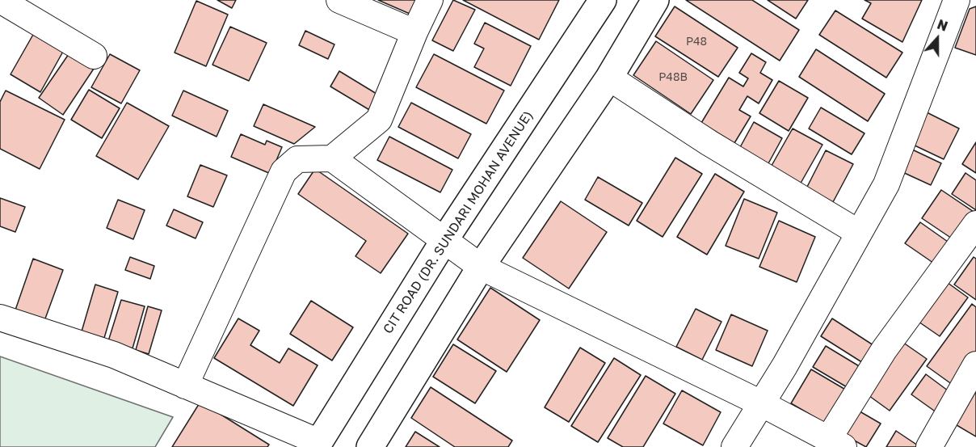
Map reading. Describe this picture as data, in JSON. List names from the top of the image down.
{
  "streets": {
    "main road": ["CIT ROAD (DR. SUNDARI MOHAN AVENUE)"]
  },
  "house_numbers": ["P48", "P48B"],
  "north": "top"
}
